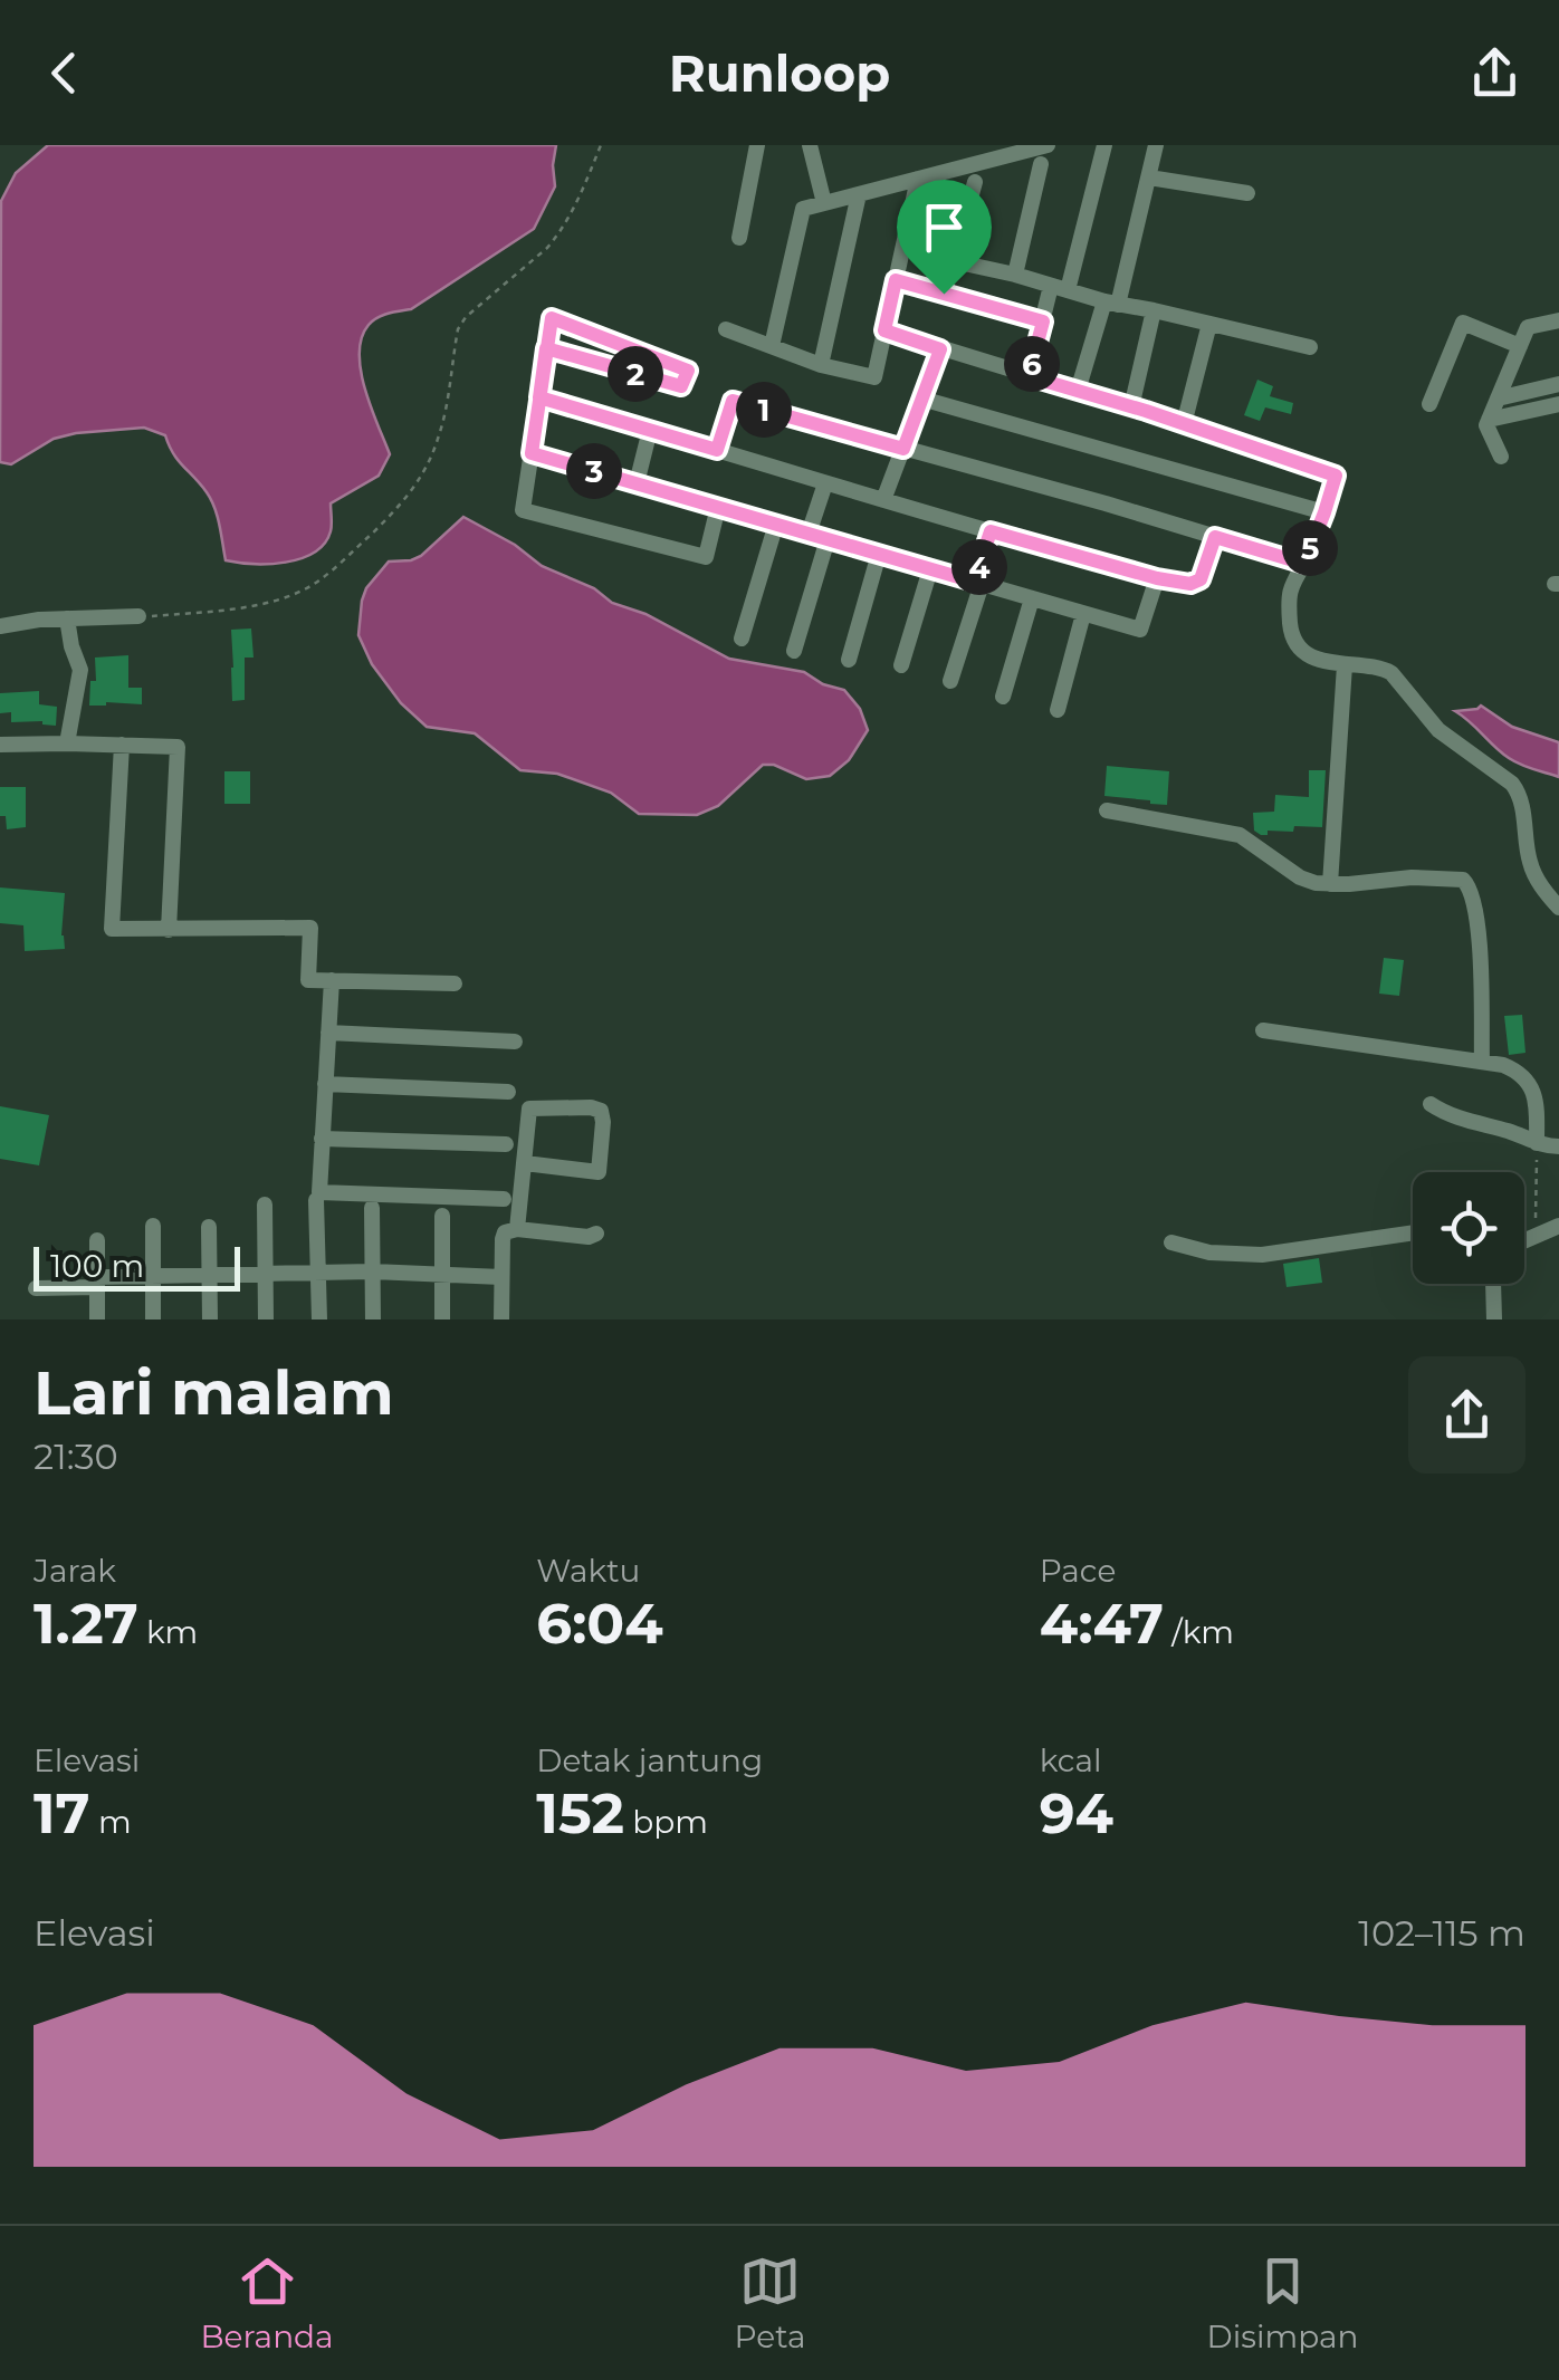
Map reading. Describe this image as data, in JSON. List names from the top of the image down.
{
  "scale_bar": "100 m",
  "page": {
    "header": "Runloop",
    "pins": [
      "6",
      "2",
      "1",
      "3",
      "5",
      "4"
    ],
    "scale": "100 m",
    "heading": ["Lari malam", "21:30"],
    "stats": [
      ["Jarak", "1.27 km"],
      ["Waktu", "6:04"],
      ["Pace", "4:47 /km"],
      ["Elevasi", "17 m"],
      ["Detak jantung", "152 bpm"],
      ["kcal", "94"]
    ],
    "chart": ["Elevasi", "102–115 m"],
    "tabs": ["Beranda", "Peta", "Disimpan"]
  }
}
